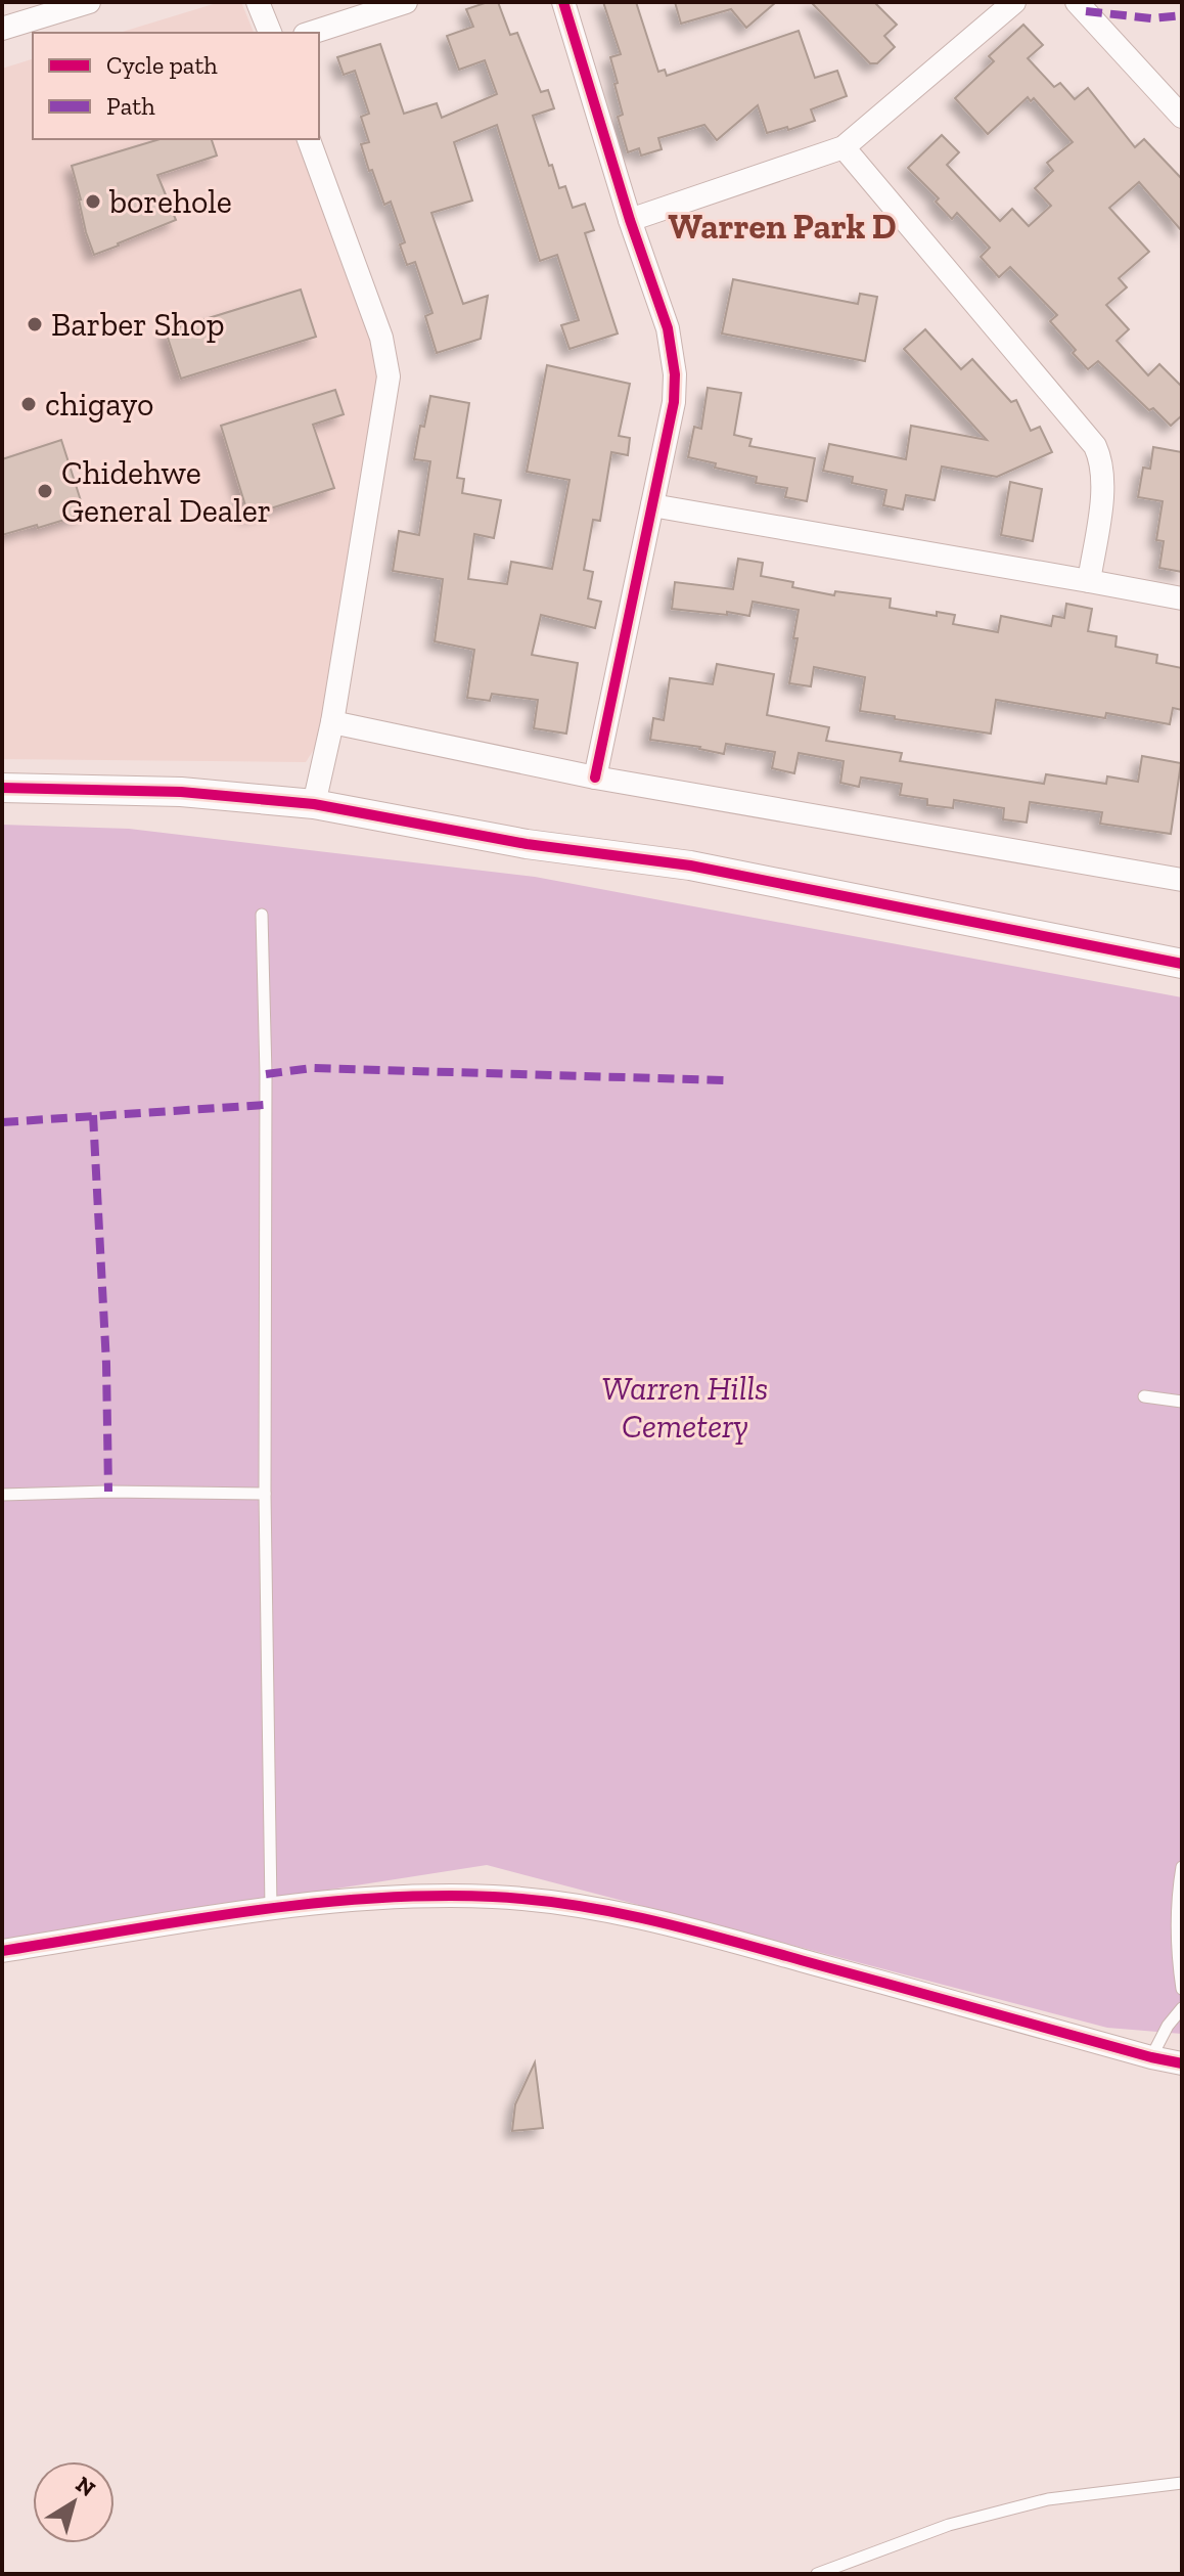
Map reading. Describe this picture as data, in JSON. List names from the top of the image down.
{
  "districts": ["Warren Park D"],
  "parks": ["Warren Hills Cemetery"],
  "places": [
    "borehole",
    "Barber Shop",
    "chigayo",
    "Chidehwe General Dealer"
  ],
  "legend": ["Cycle path", "Path"],
  "north": "top right"
}
